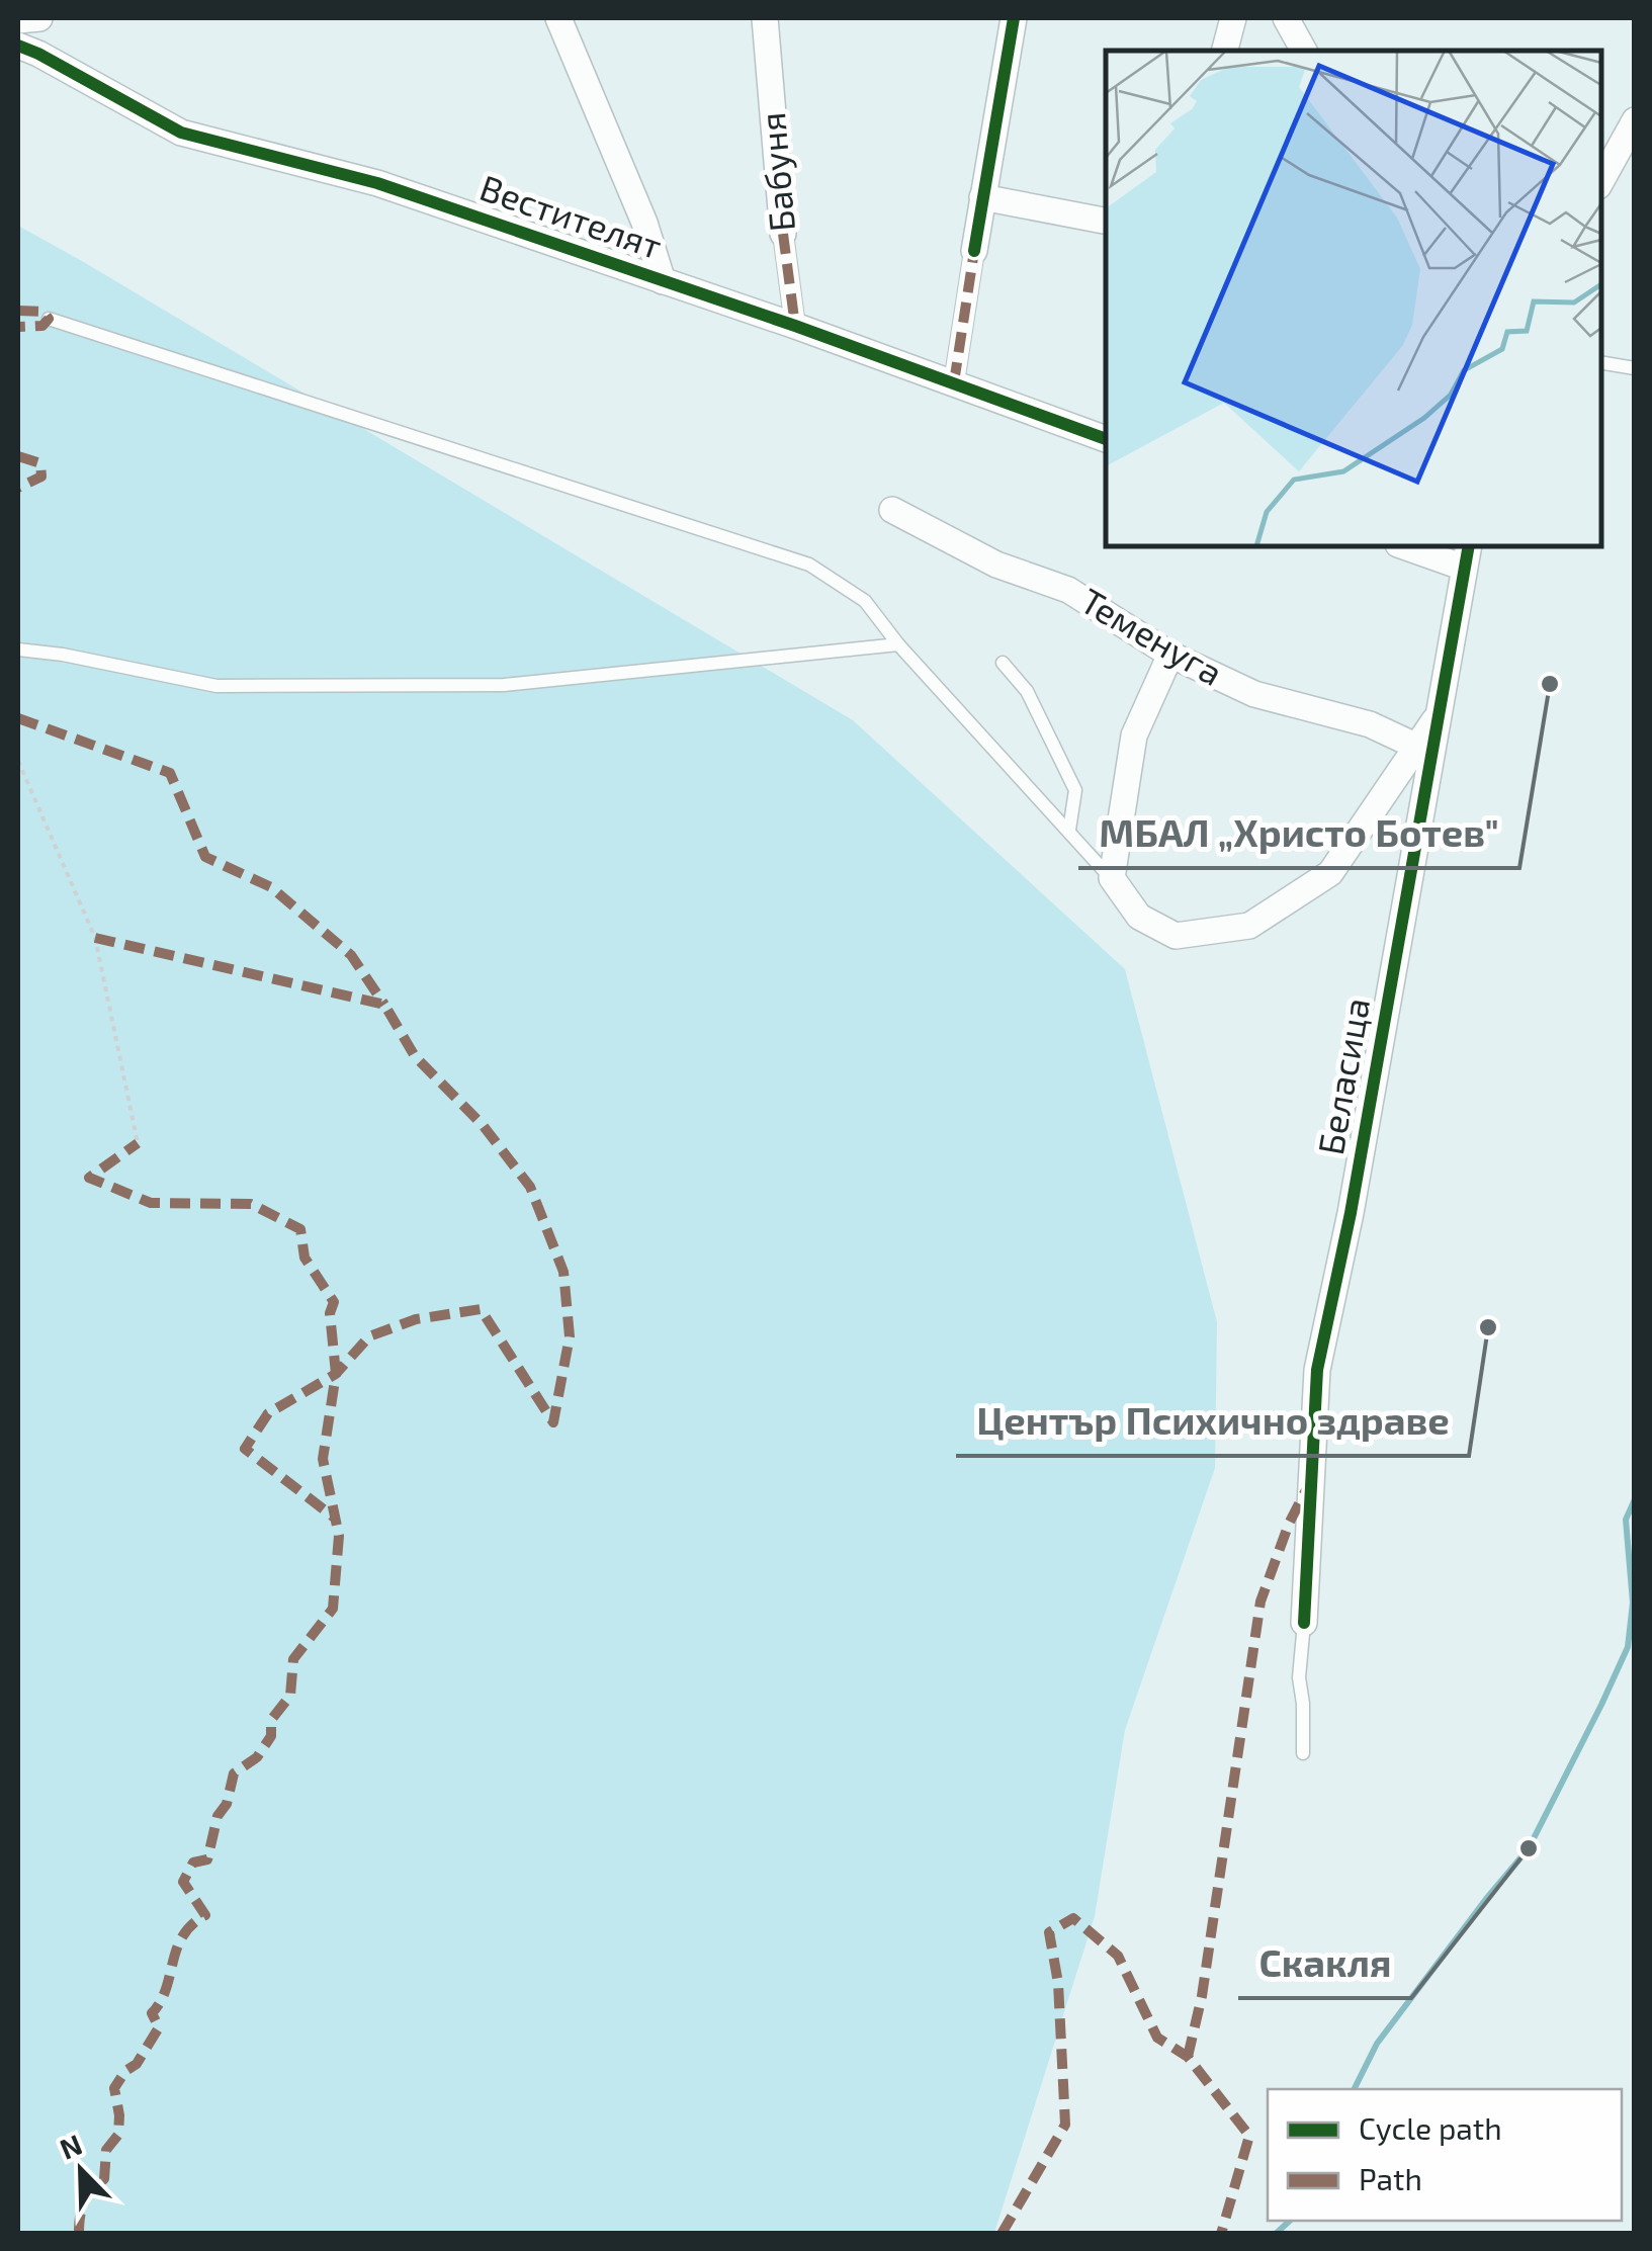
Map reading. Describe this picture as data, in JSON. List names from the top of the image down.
{
  "streets": {
    "street": [
      "Бабуня",
      "Вестителят",
      "Теменуга",
      "Беласица"
    ]
  },
  "crossings": [
    ["Бабуня", "Вестителят"]
  ],
  "places": ["МБАЛ „Христо Ботев\"", "Център Психично здраве", "Скакля"],
  "legend": ["Cycle path", "Path"],
  "north": "top left"
}
